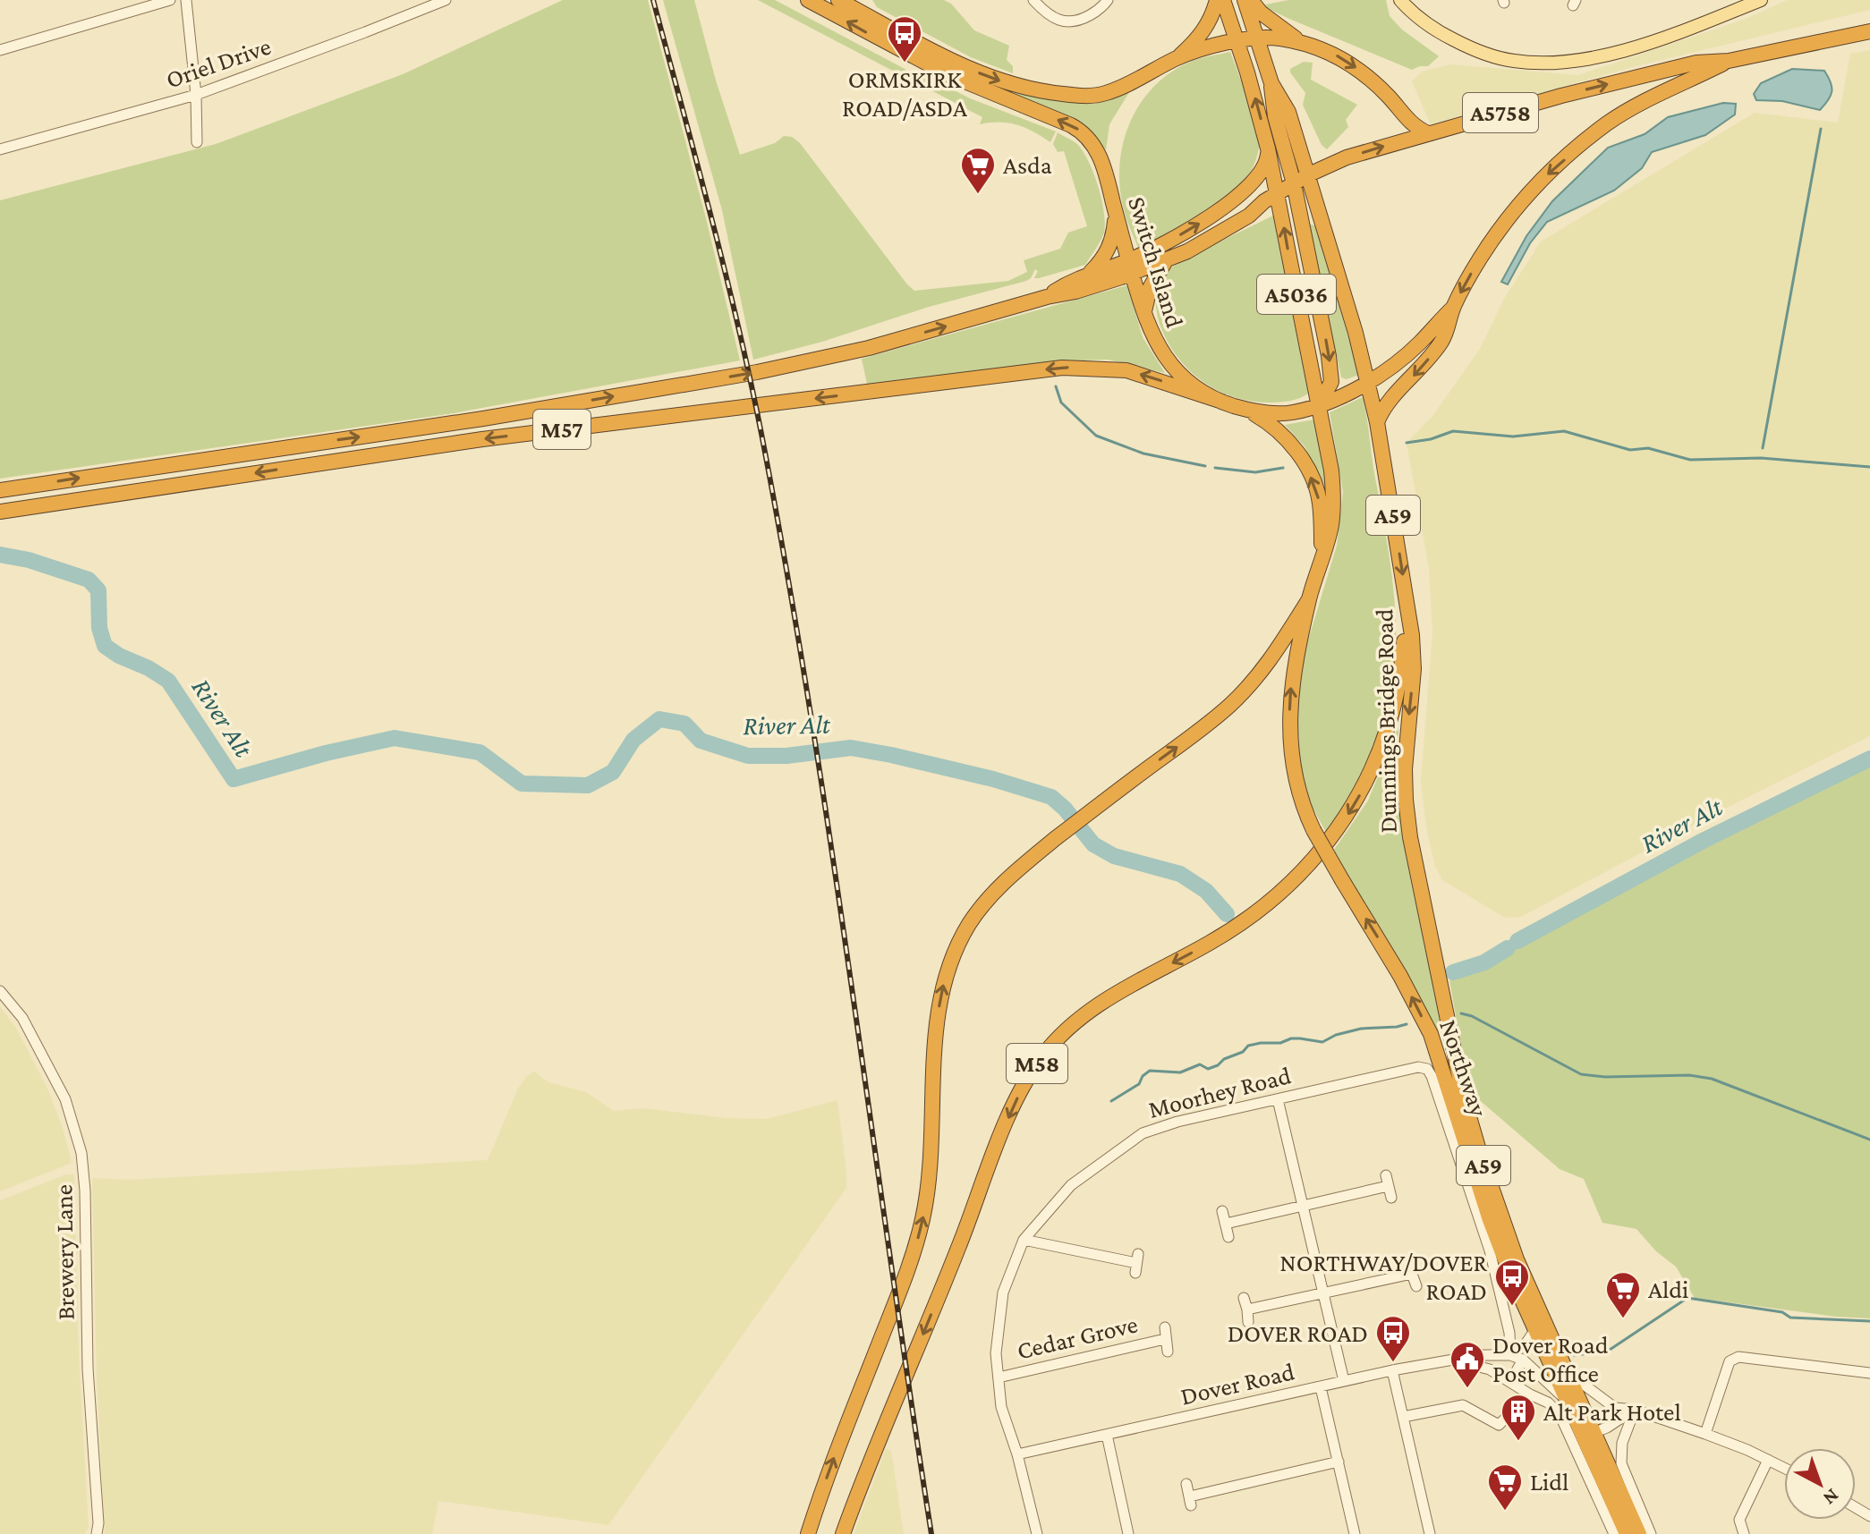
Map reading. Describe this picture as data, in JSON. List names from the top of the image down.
{
  "streets": {
    "highway": [
      "A5758",
      "Switch Island",
      "A5036",
      "M57",
      "A59",
      "Dunnings Bridge Road",
      "M58",
      "Northway"
    ],
    "street": [
      "Oriel Drive",
      "Moorhey Road",
      "Brewery Lane",
      "Cedar Grove",
      "Dover Road"
    ]
  },
  "crossings": [
    ["A5758", "Switch Island"],
    ["A5758", "A5036"],
    ["A5758", "Dunnings Bridge Road"],
    ["Switch Island", "A5036"],
    ["Switch Island", "M57"],
    ["Switch Island", "A59"],
    ["Switch Island", "Dunnings Bridge Road"],
    ["A5036", "A59"],
    ["A5036", "Dunnings Bridge Road"],
    ["A59", "Northway"],
    ["Dunnings Bridge Road", "M58"],
    ["Dunnings Bridge Road", "Northway"],
    ["Northway", "Moorhey Road"],
    ["Northway", "Dover Road"],
    ["Moorhey Road", "Cedar Grove"],
    ["Moorhey Road", "Dover Road"]
  ],
  "one_way": ["Switch Island"],
  "water": ["River Alt"],
  "places": {
    "bus stop": ["ORMSKIRK ROAD/ASDA", "NORTHWAY/DOVER ROAD", "DOVER ROAD"],
    "supermarket": ["Asda", "Aldi", "Lidl"],
    "public building": ["Dover Road Post Office"],
    "building": ["Alt Park Hotel"]
  },
  "north": "bottom right"
}
